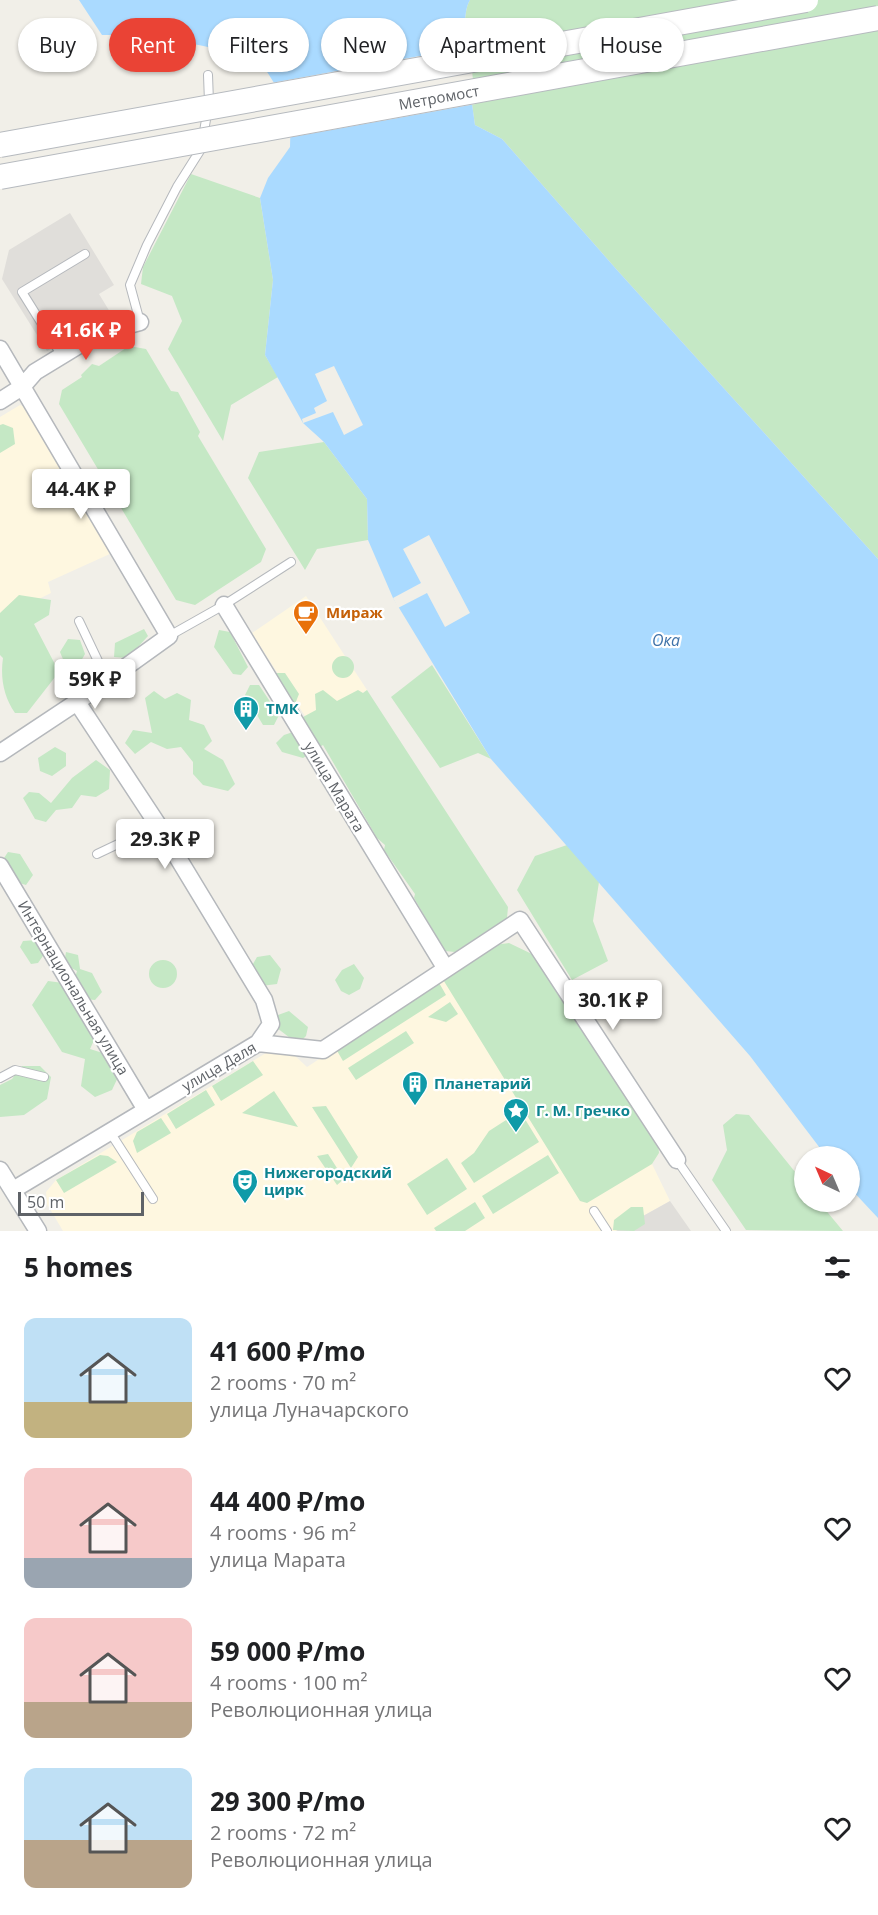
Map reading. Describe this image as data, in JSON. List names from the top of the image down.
{
  "streets": {
    "main road": ["Метромост"],
    "street": ["улица Марата", "Интернациональная улица", "улица Даля"]
  },
  "crossings": [
    ["улица Марата", "улица Даля"],
    ["Интернациональная улица", "улица Даля"]
  ],
  "water": ["Ока"],
  "places": {
    "cafe": ["Мираж"],
    "building": ["ТМК", "Планетарий"],
    "place": ["Г. М. Гречко"],
    "theatre": ["Нижегородский цирк"]
  },
  "scale_bar": "50 m",
  "north": "top left",
  "page": {
    "chip": [
      "Buy",
      "Rent",
      "Filters",
      "New",
      "Apartment",
      "House"
    ],
    "price": [
      "41.6K ₽",
      "44.4K ₽",
      "59K ₽",
      "29.3K ₽",
      "30.1K ₽"
    ],
    "scale": "50 m",
    "heading": "5 homes",
    "list": [
      {
        "name": "41 600 ₽/mo",
        "note": "2 rooms · 70 m² · улица Луначарского"
      },
      {
        "name": "44 400 ₽/mo",
        "note": "4 rooms · 96 m² · улица Марата"
      },
      {
        "name": "59 000 ₽/mo",
        "note": "4 rooms · 100 m² · Революционная улица"
      },
      {
        "name": "29 300 ₽/mo",
        "note": "2 rooms · 72 m² · Революционная улица"
      }
    ]
  }
}
